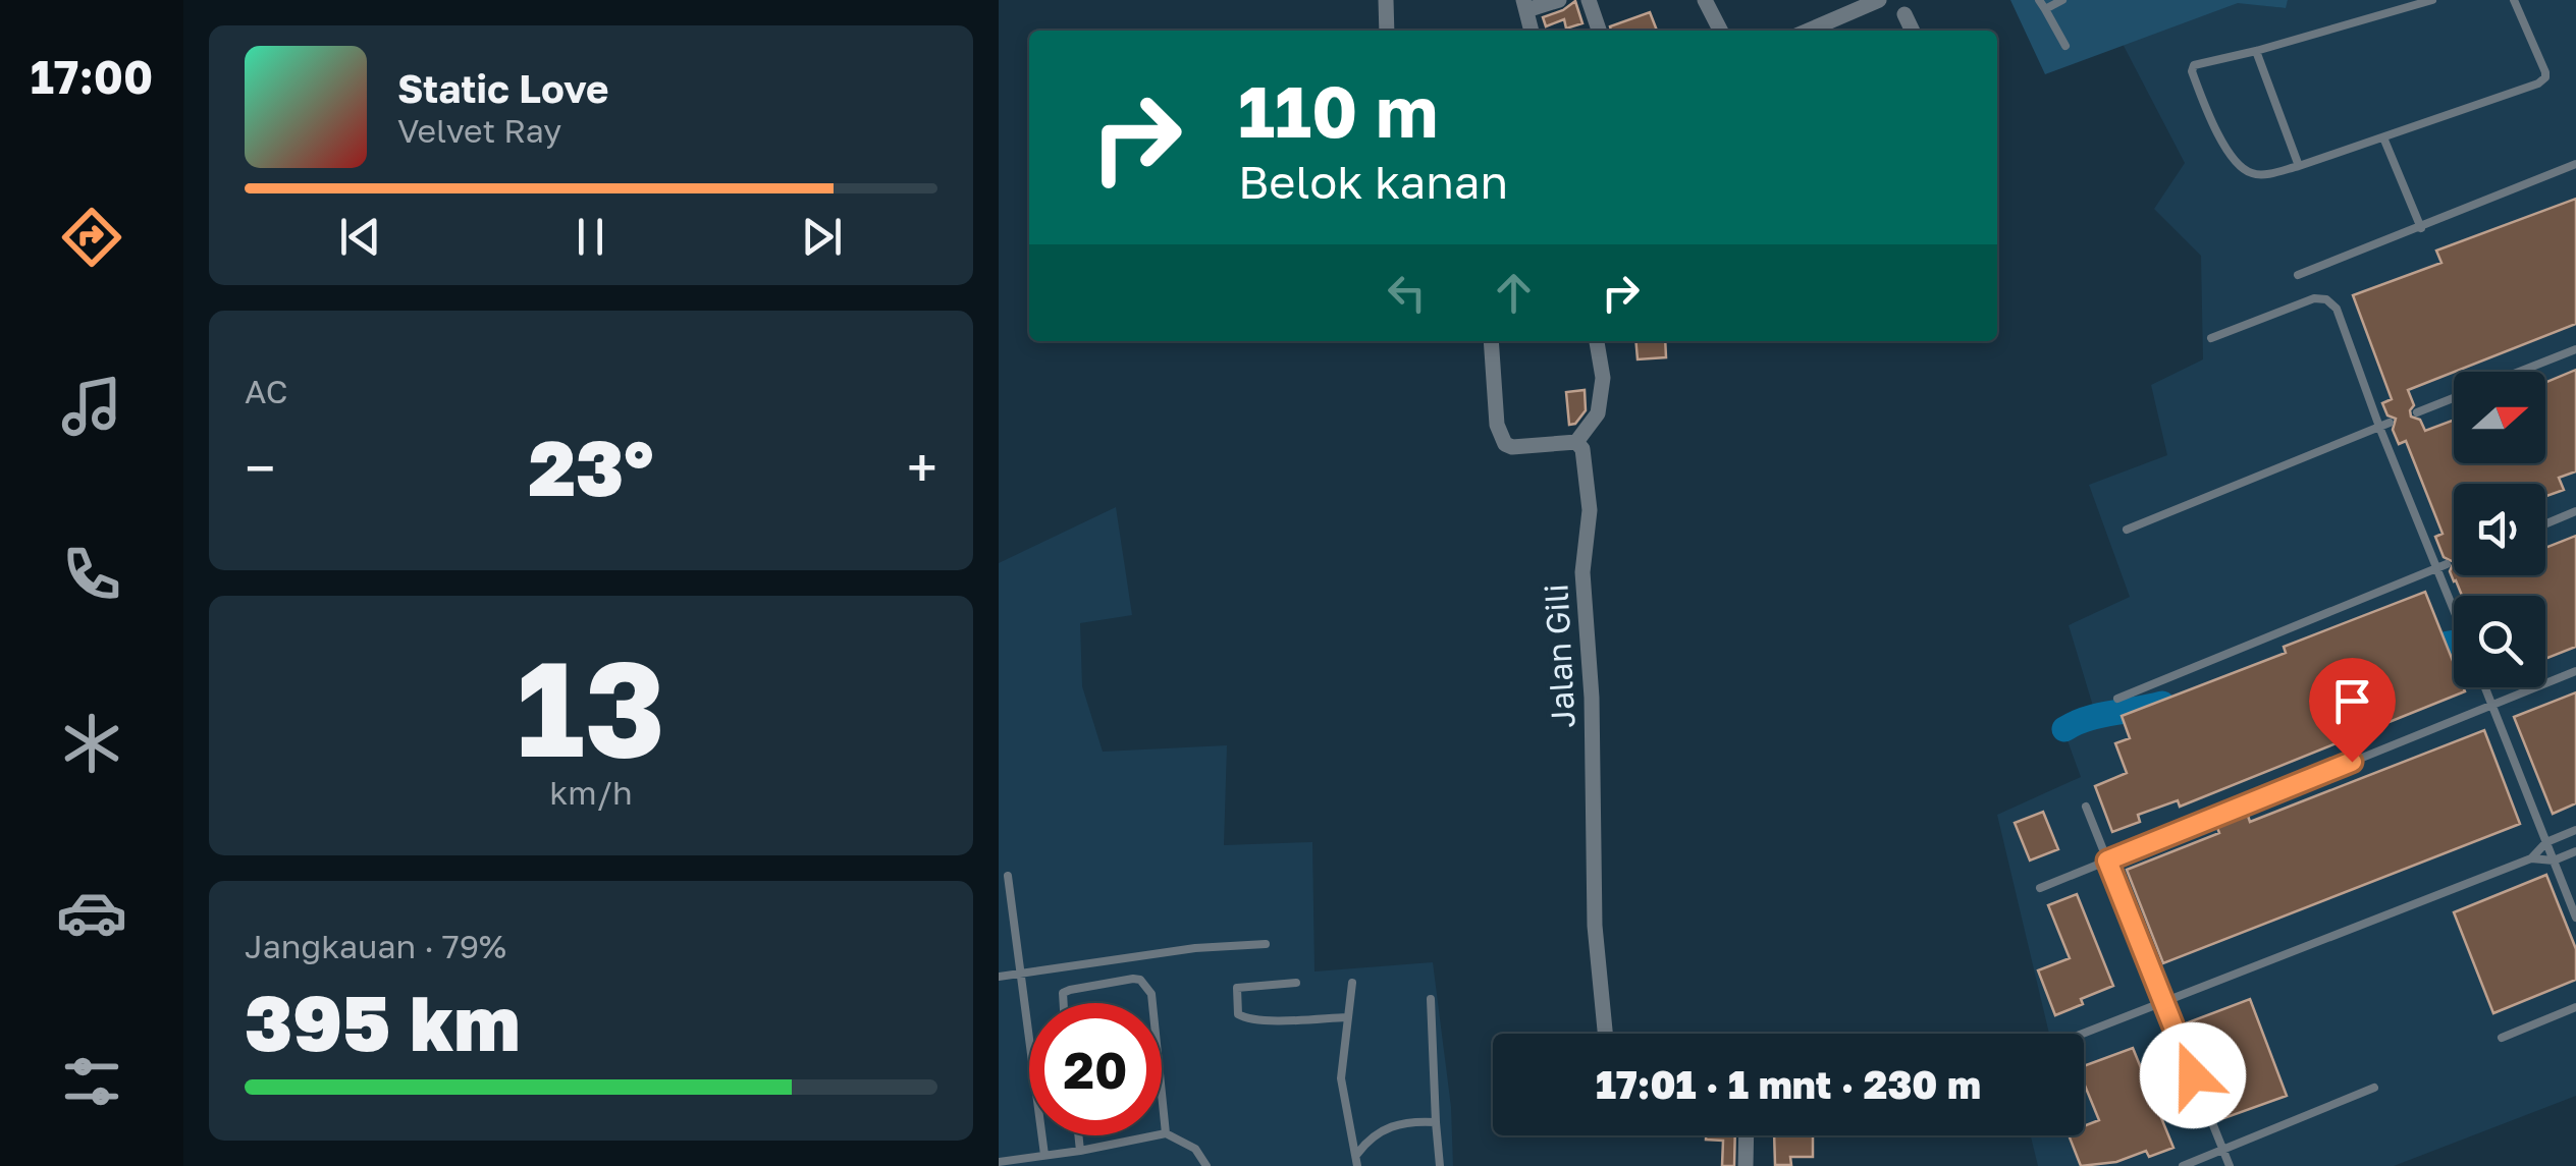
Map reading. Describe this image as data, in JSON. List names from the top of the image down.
{
  "streets": {
    "street": ["Jalan Gili"]
  },
  "north": "right",
  "page": {
    "tabs": "17:00",
    "turn": ["110 m", "Belok kanan"],
    "song": ["Static Love", "Velvet Ray"],
    "tile": [
      "AC",
      ["13", "km/h"],
      ["Jangkauan · 79%", "395 km"]
    ],
    "heat": ["−", "23°", "+"],
    "limit": "20",
    "trip": "17:01 · 1 mnt · 230 m"
  }
}
